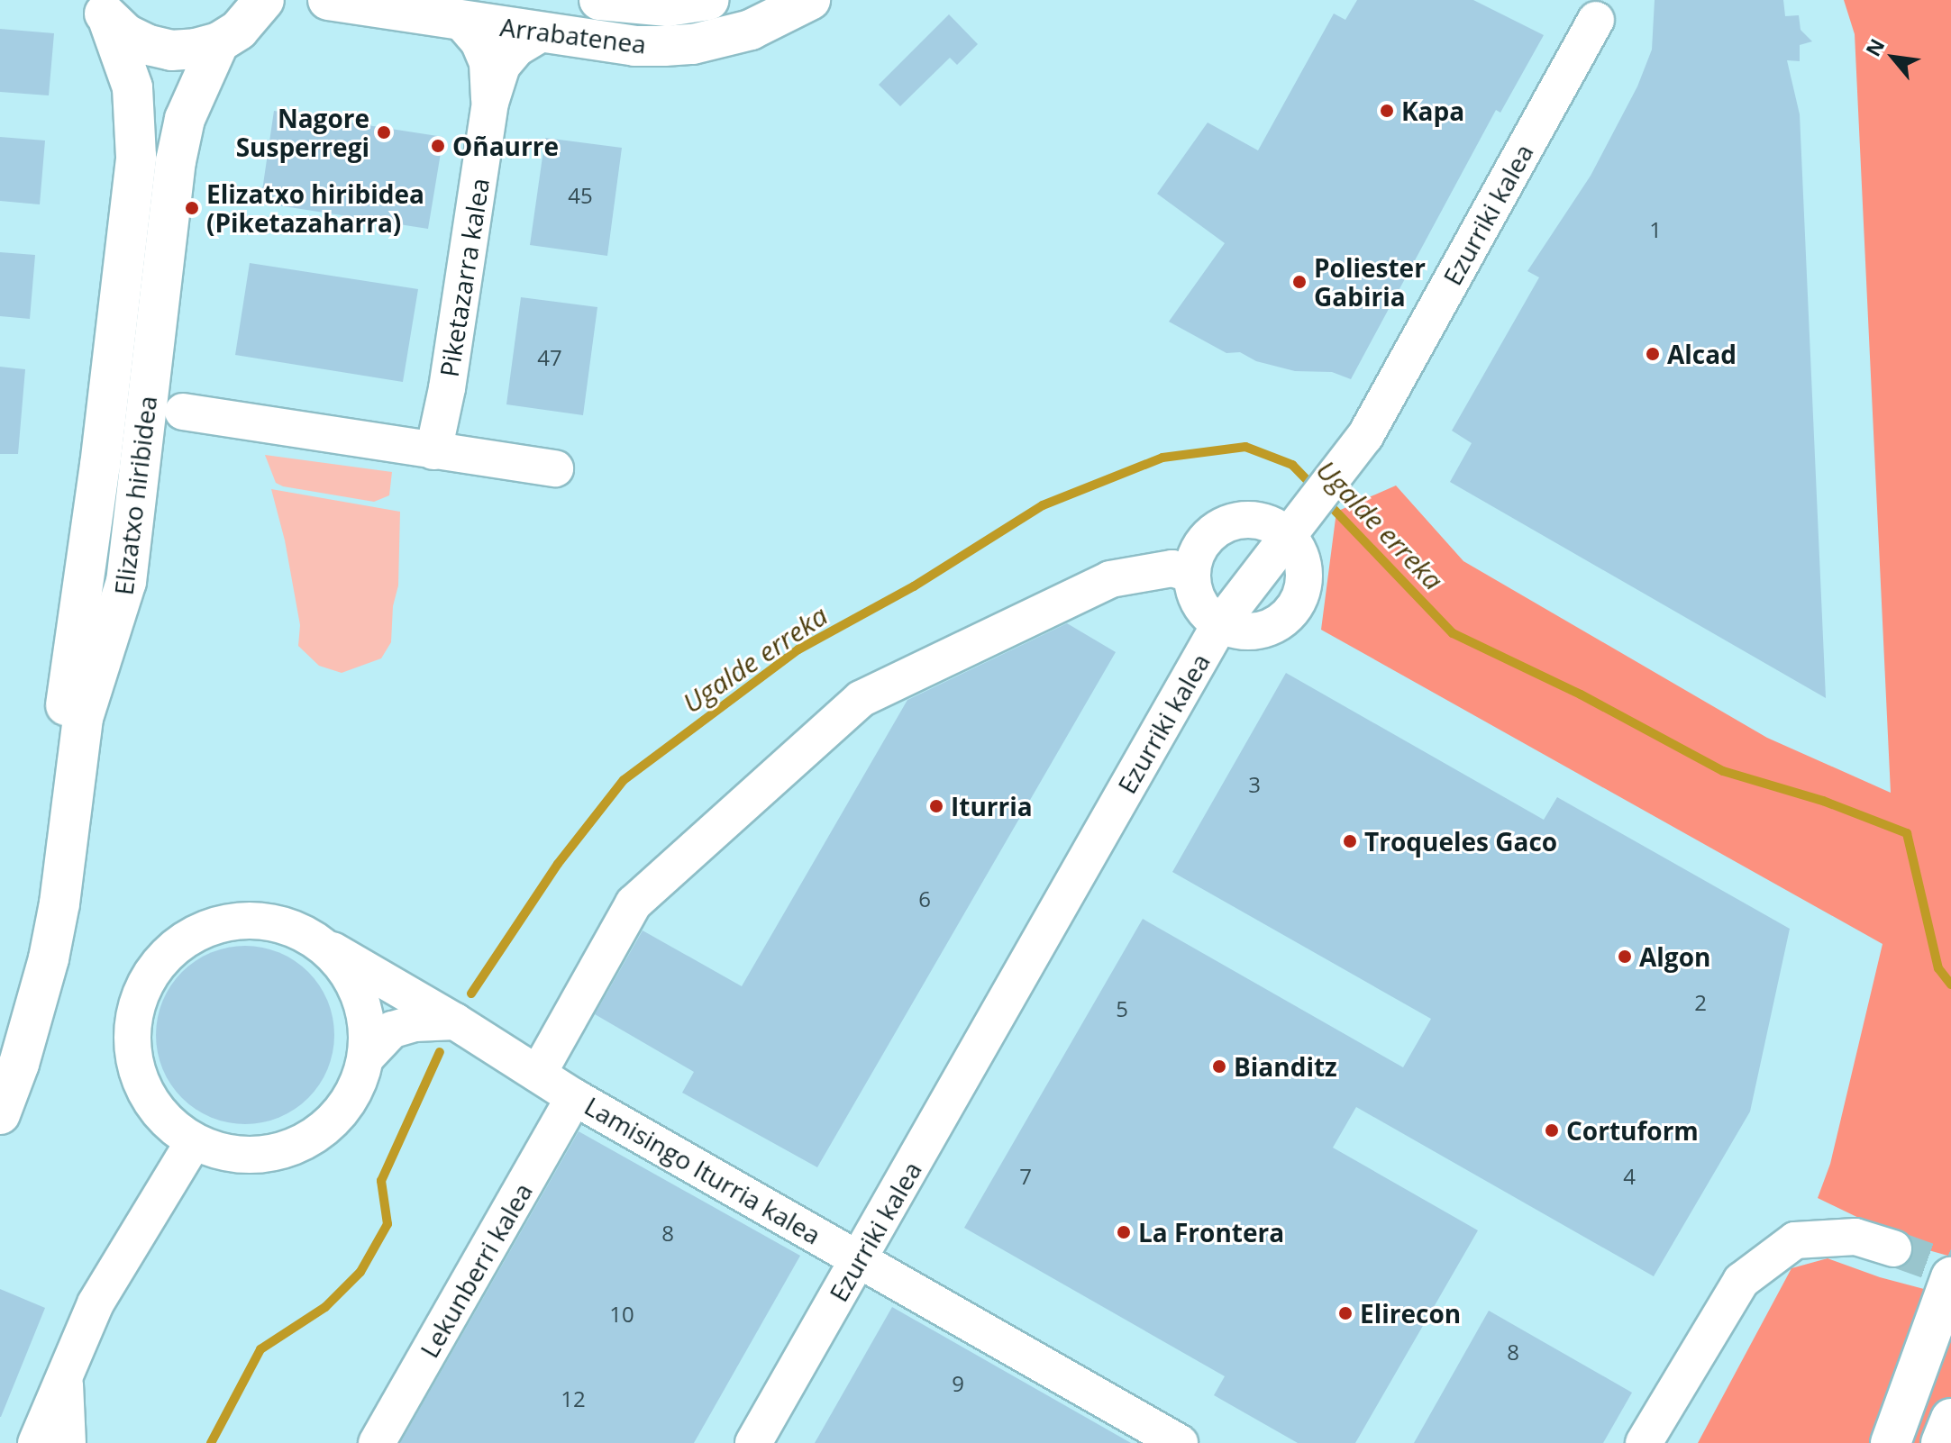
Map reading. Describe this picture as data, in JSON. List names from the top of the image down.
{
  "streets": {
    "main road": ["Arrabatenea", "Elizatxo hiribidea"],
    "street": [
      "Ezurriki kalea",
      "Piketazarra kalea",
      "Lamisingo Iturria kalea",
      "Lekunberri kalea"
    ]
  },
  "crossings": [
    ["Arrabatenea", "Piketazarra kalea"],
    ["Ezurriki kalea", "Lamisingo Iturria kalea"],
    ["Lamisingo Iturria kalea", "Lekunberri kalea"]
  ],
  "water": ["Ugalde erreka"],
  "places": [
    "Kapa",
    "Nagore Susperregi",
    "Oñaurre",
    "Elizatxo hiribidea (Piketazaharra)",
    "Poliester Gabiria",
    "Alcad",
    "Iturria",
    "Troqueles Gaco",
    "Algon",
    "Bianditz",
    "Cortuform",
    "La Frontera",
    "Elirecon"
  ],
  "house_numbers": [
    "45",
    "1",
    "47",
    "3",
    "6",
    "2",
    "5",
    "7",
    "4",
    "8",
    "10",
    "8",
    "9",
    "12"
  ],
  "north": "top left"
}
